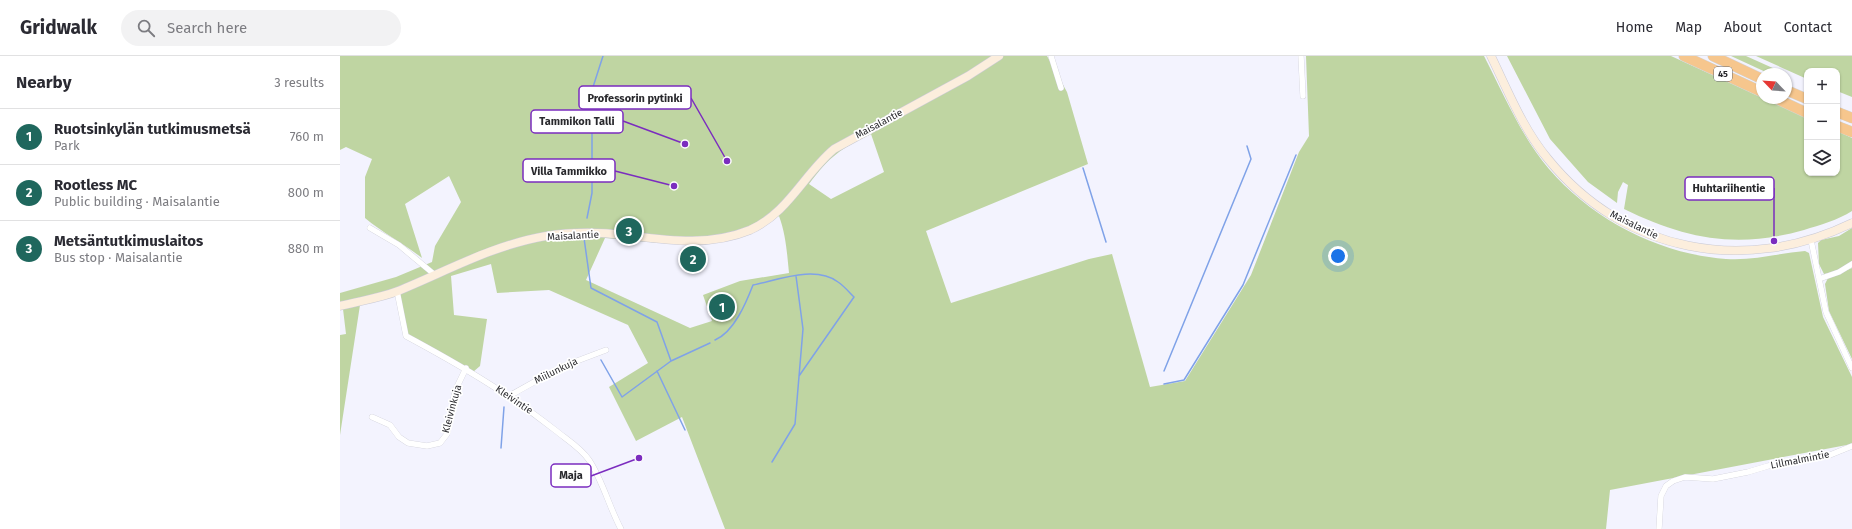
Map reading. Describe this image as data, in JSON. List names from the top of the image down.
{
  "streets": {
    "highway": ["45"],
    "main road": ["Maisalantie"],
    "street": [
      "Miilunkuja",
      "Kleivintie",
      "Kleivinkuja",
      "Lillmalmintie"
    ]
  },
  "crossings": [
    ["Maisalantie", "Kleivintie"],
    ["Miilunkuja", "Kleivintie"],
    ["Kleivintie", "Kleivinkuja"]
  ],
  "places": [
    "Tammikon Talli",
    "Professorin pytinki",
    "Villa Tammikko",
    "Huhtariihentie",
    "Maja"
  ],
  "north": "top left",
  "page": {
    "header": "Gridwalk",
    "search": "Search here",
    "nav": [
      "Home",
      "Map",
      "About",
      "Contact"
    ],
    "heading": ["Nearby", "3 results"],
    "map_buttons": ["+", "−"],
    "list": [
      {
        "mark": "1",
        "name": "Ruotsinkylän tutkimusmetsä",
        "note": "Park",
        "value": "760 m"
      },
      {
        "mark": "2",
        "name": "Rootless MC",
        "note": "Public building · Maisalantie",
        "value": "800 m"
      },
      {
        "mark": "3",
        "name": "Metsäntutkimuslaitos",
        "note": "Bus stop · Maisalantie",
        "value": "880 m"
      }
    ],
    "pins": ["3", "2", "1"]
  }
}
